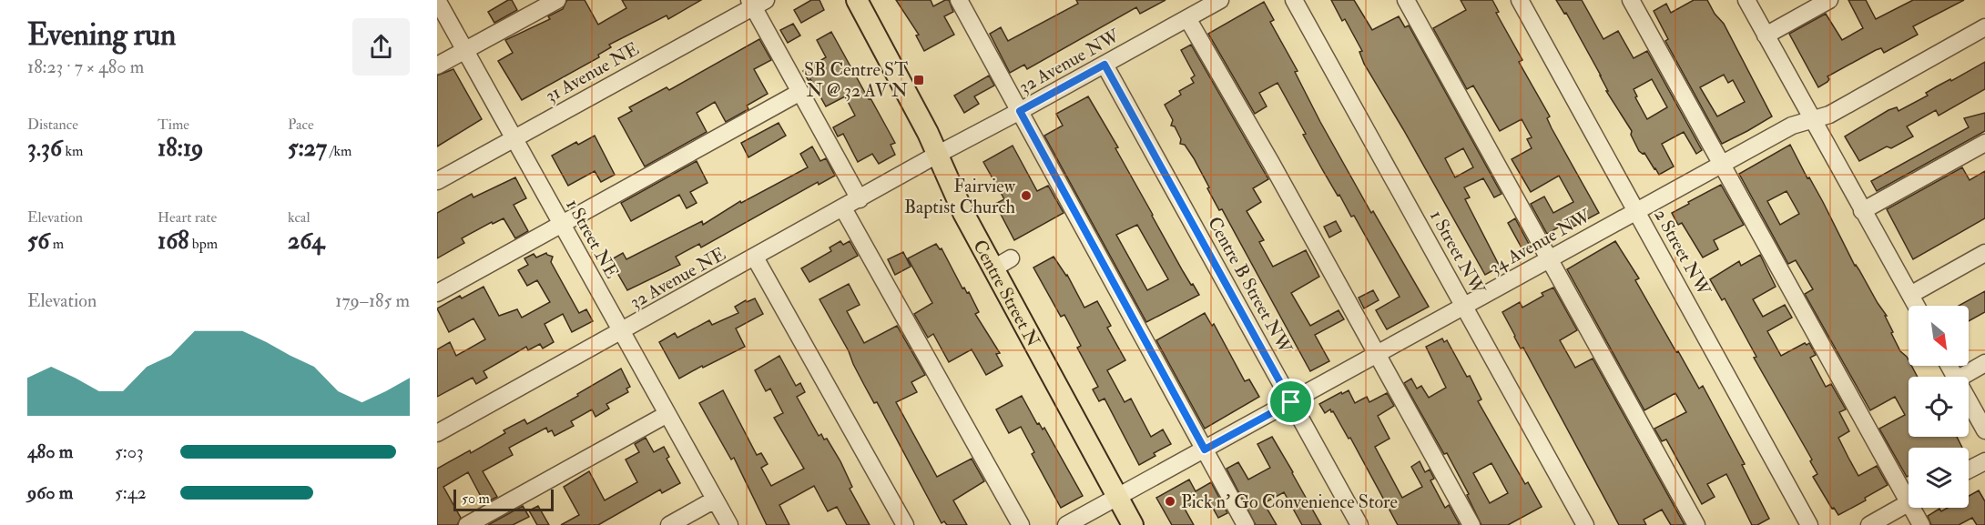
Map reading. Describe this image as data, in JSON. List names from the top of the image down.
{
  "streets": {
    "main road": ["Centre Street N"],
    "street": [
      "32 Avenue NW",
      "31 Avenue NE",
      "1 Street NE",
      "34 Avenue NW",
      "1 Street NW",
      "2 Street NW",
      "32 Avenue NE",
      "Centre B Street NW"
    ]
  },
  "crossings": [
    ["32 Avenue NW", "32 Avenue NE"],
    ["32 Avenue NW", "Centre B Street NW"],
    ["32 Avenue NW", "Centre Street N"],
    ["31 Avenue NE", "1 Street NE"],
    ["1 Street NE", "32 Avenue NE"],
    ["34 Avenue NW", "1 Street NW"],
    ["34 Avenue NW", "2 Street NW"],
    ["34 Avenue NW", "Centre B Street NW"],
    ["34 Avenue NW", "Centre Street N"],
    ["32 Avenue NE", "Centre Street N"]
  ],
  "places": {
    "transit": ["SB Centre ST N @ 32 AV N"],
    "other": ["Fairview Baptist Church", "Pick n' Go Convenience Store"]
  },
  "scale_bar": "50 m",
  "north": "bottom right",
  "page": {
    "heading": ["Evening run", "18:23 · 7 × 480 m"],
    "stats": [
      ["Distance", "3.36 km"],
      ["Time", "18:19"],
      ["Pace", "5:27 /km"],
      ["Elevation", "56 m"],
      ["Heart rate", "168 bpm"],
      ["kcal", "264"]
    ],
    "chart": ["Elevation", "179–185 m"],
    "list": [
      {
        "name": "480 m",
        "note": "5:03"
      },
      {
        "name": "960 m",
        "note": "5:42"
      }
    ],
    "scale": "50 m"
  }
}
